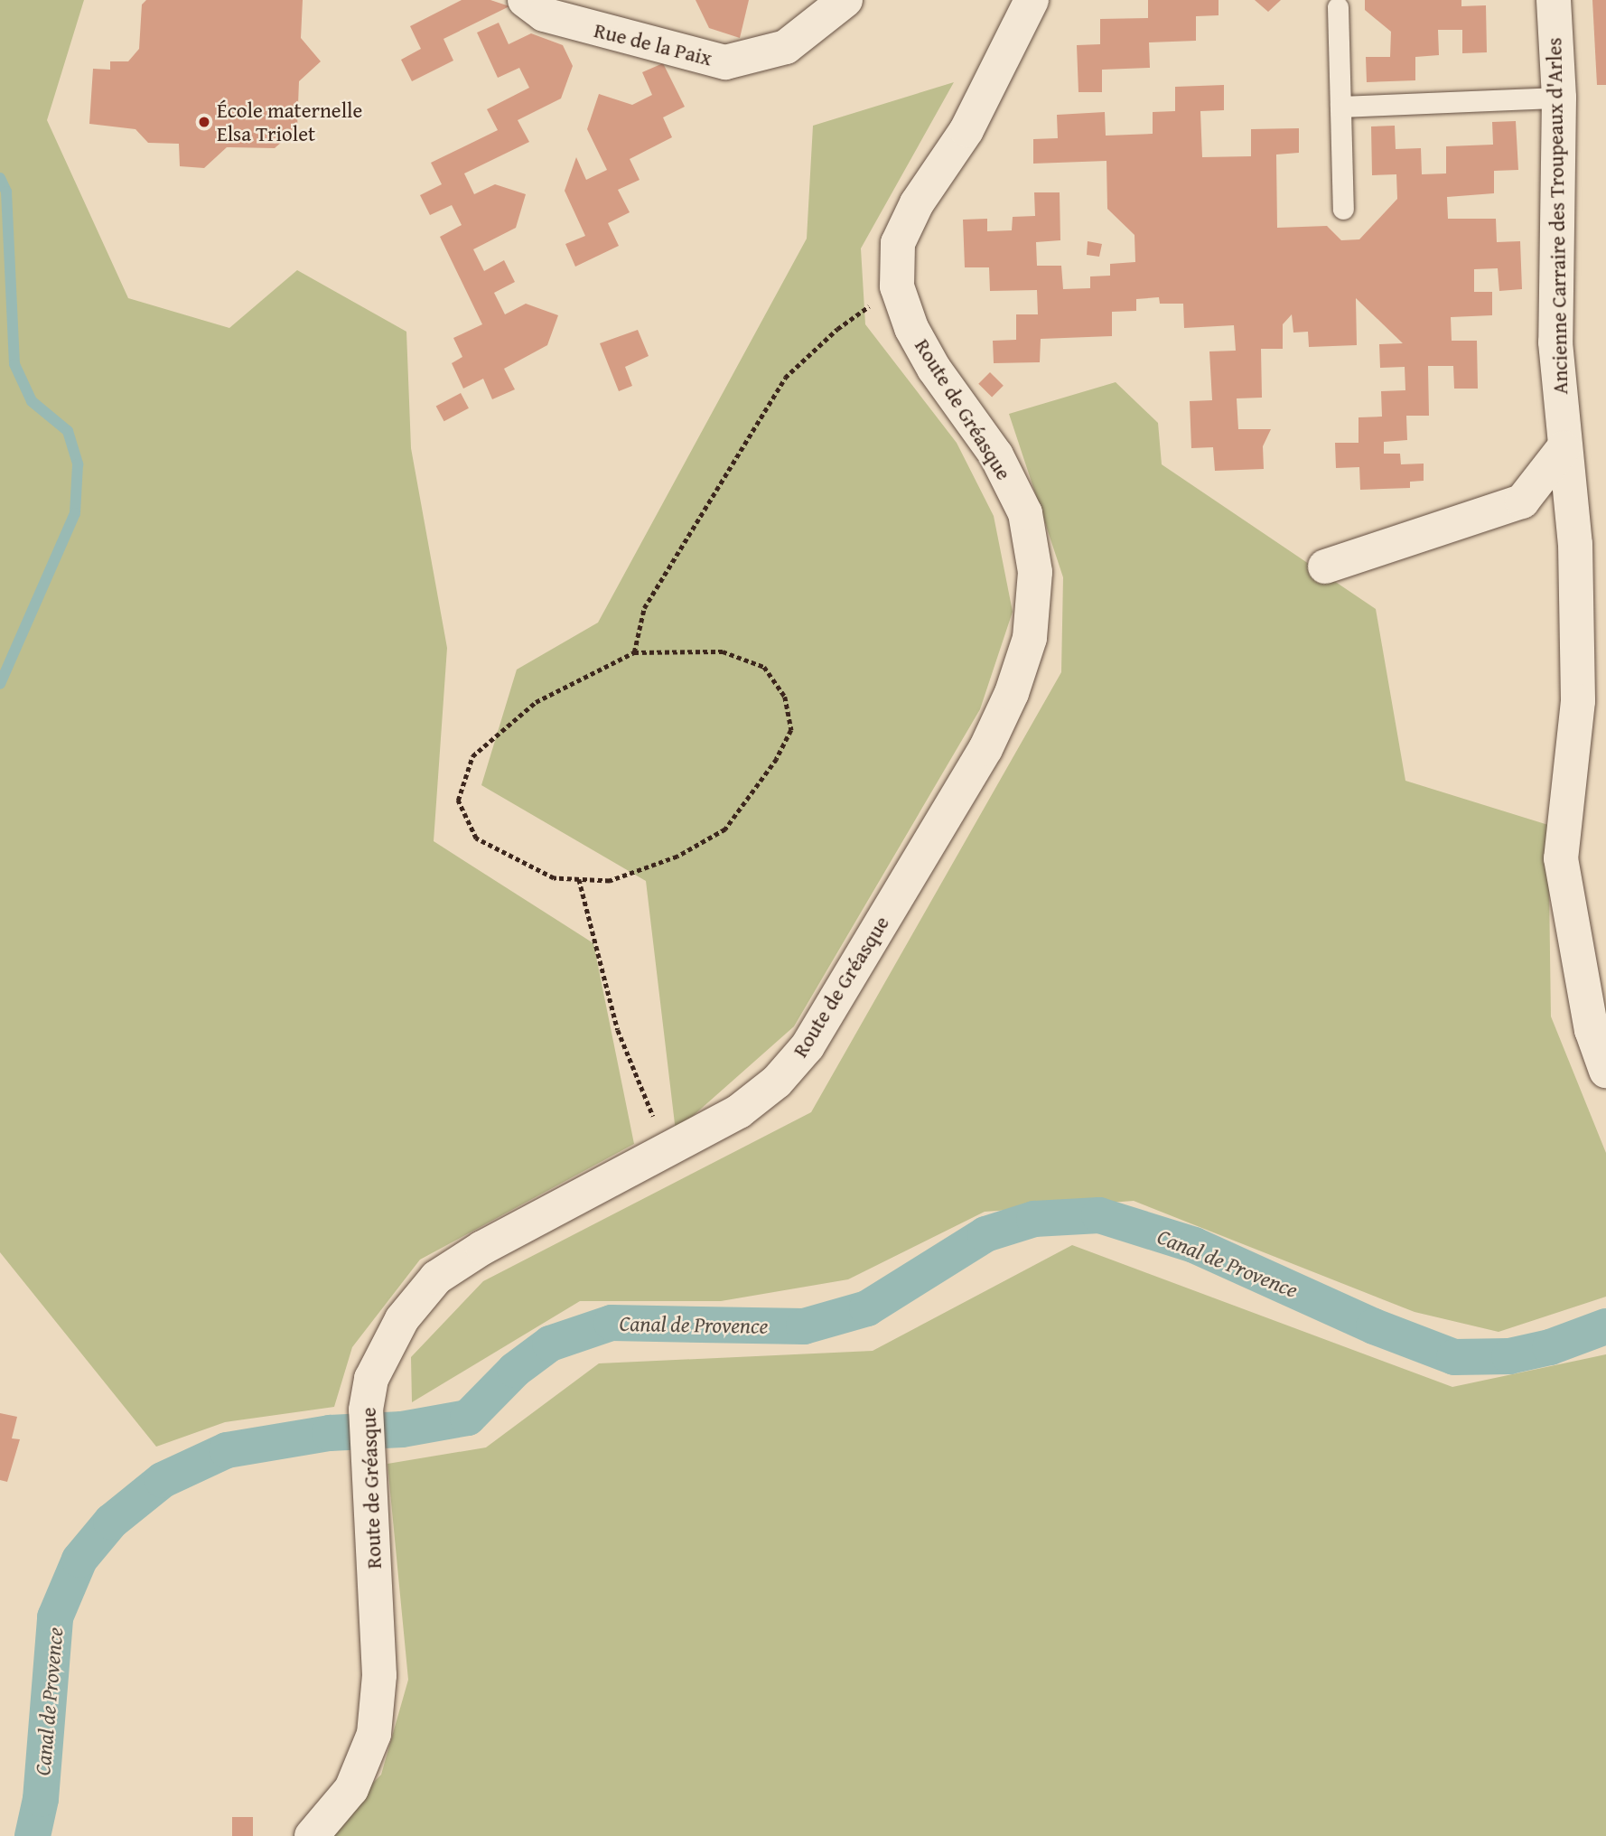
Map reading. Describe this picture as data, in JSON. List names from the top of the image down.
{
  "streets": {
    "street": ["Rue de la Paix", "Ancienne Carraire des Troupeaux d'Arles", "Route de Gréasque"]
  },
  "water": ["Canal de Provence"],
  "places": ["École maternelle Elsa Triolet"]
}
